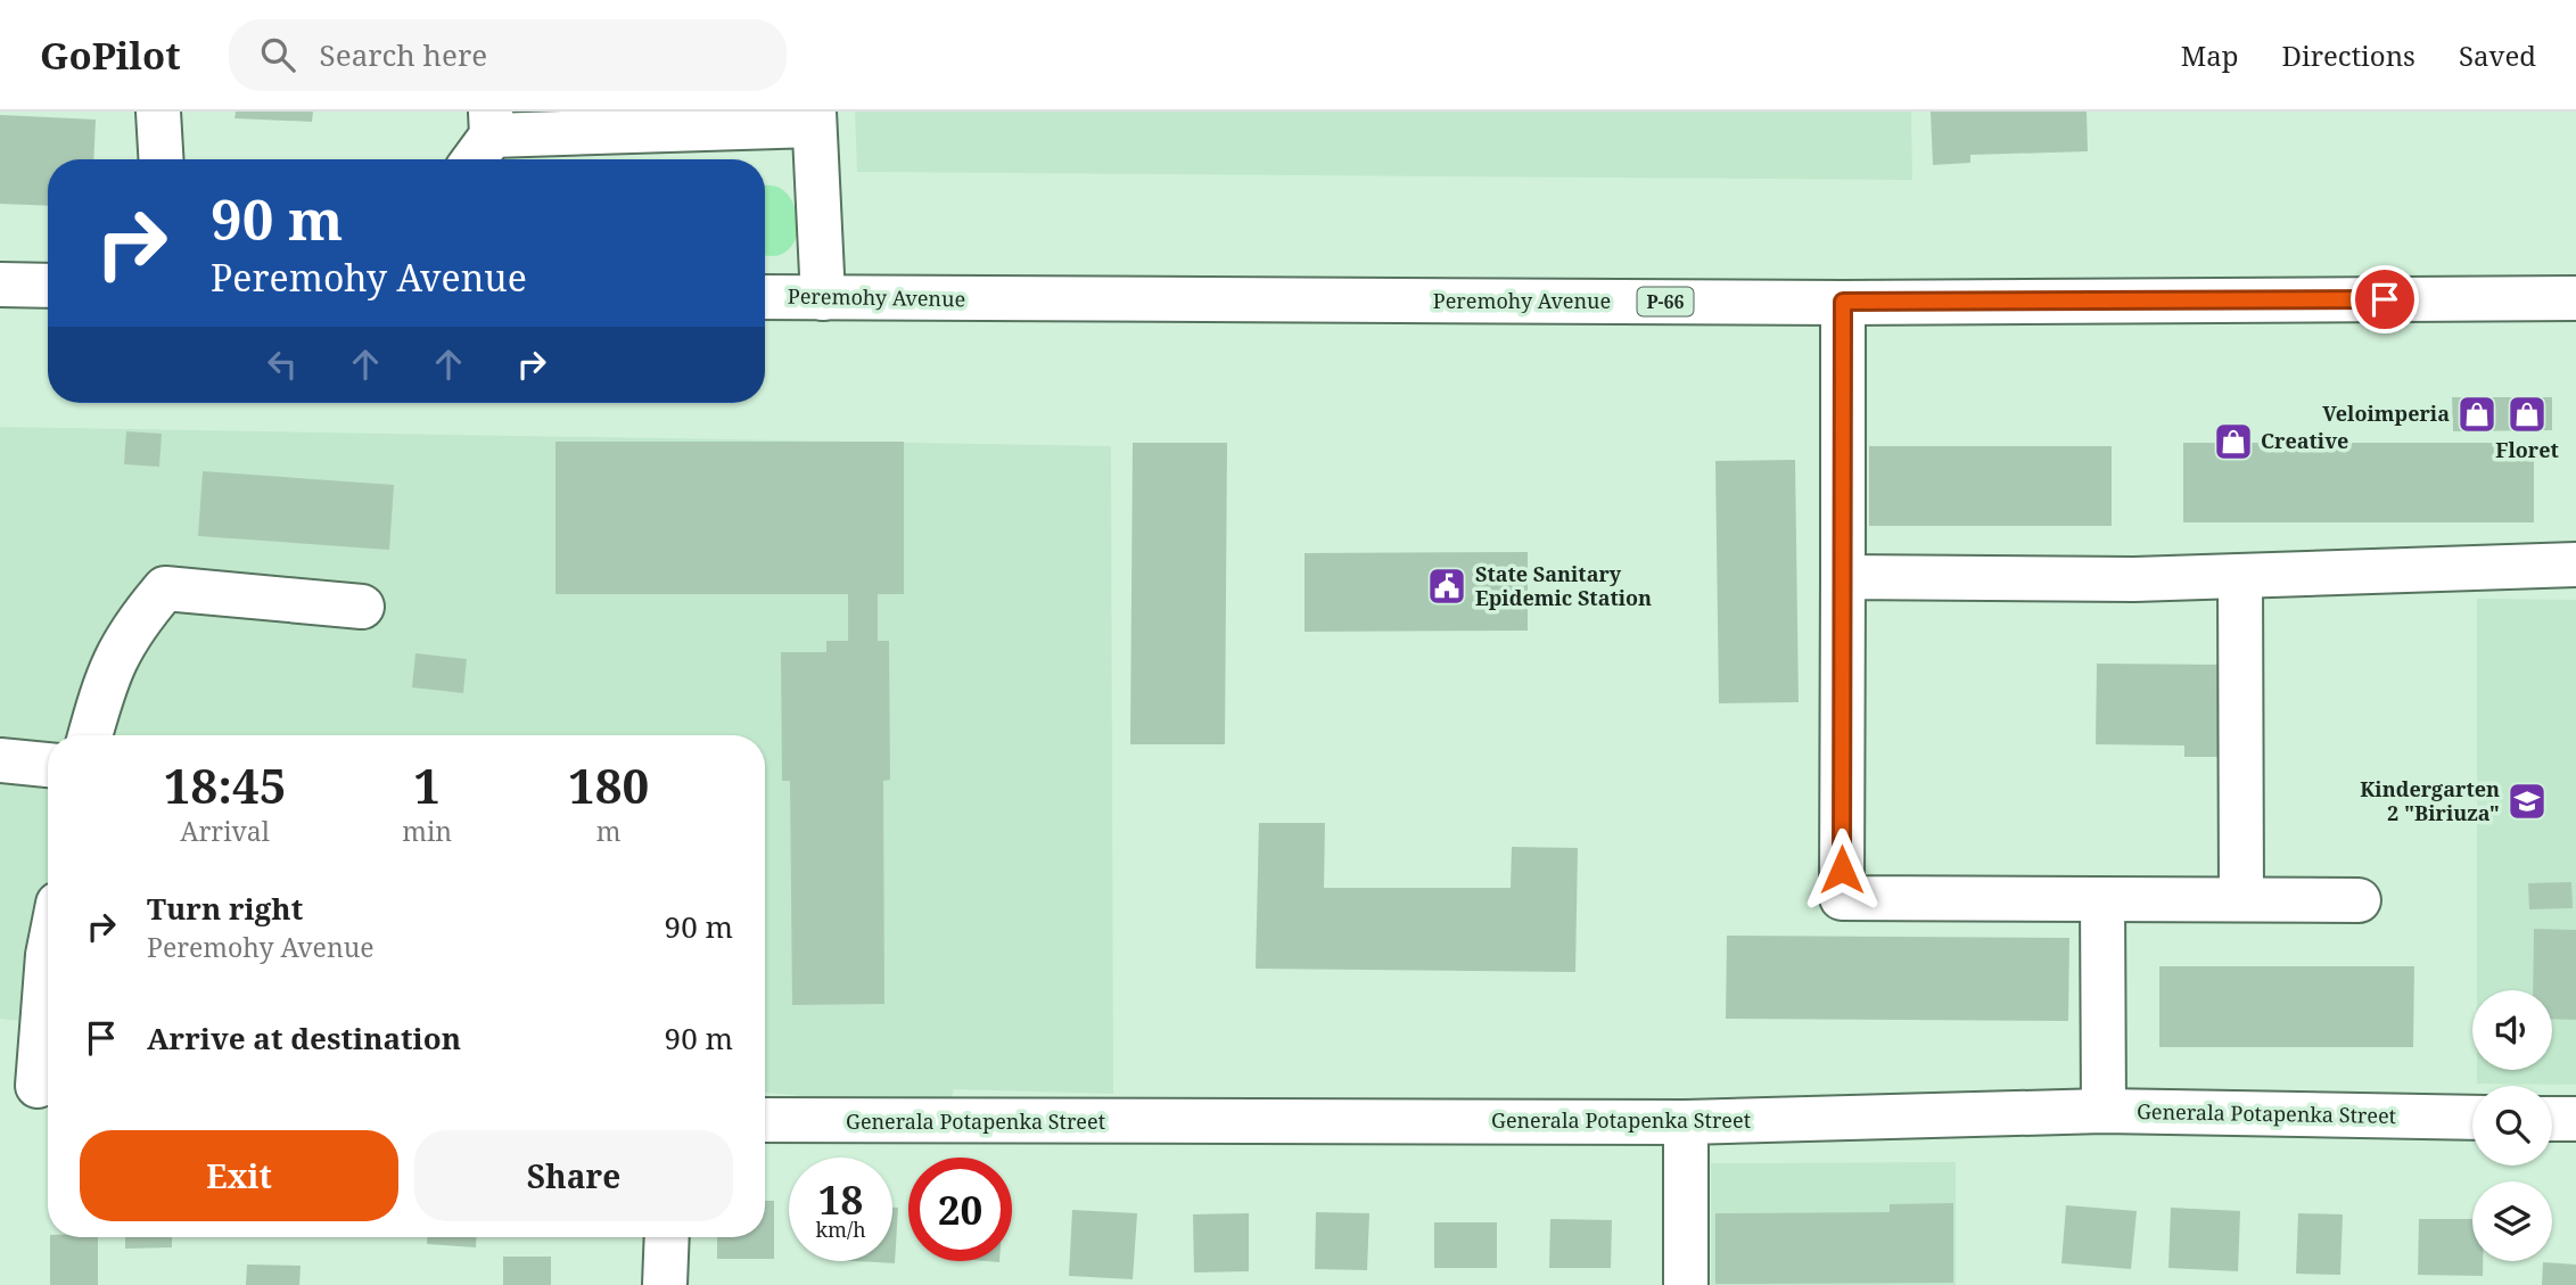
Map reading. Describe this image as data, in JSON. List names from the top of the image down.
{
  "streets": {
    "street": ["Peremohy Avenue", "Р-66", "Generala Potapenka Street"]
  },
  "places": {
    "shop": ["Veloimperia", "Floret", "Creative"],
    "public building": ["State Sanitary Epidemic Station"],
    "school or university": ["Kindergarten 2 \"Biriuza\""]
  },
  "page": {
    "header": "GoPilot",
    "search": "Search here",
    "nav": ["Map", "Directions", "Saved"],
    "turn": ["90 m", "Peremohy Avenue"],
    "eta": [
      "18:45",
      "Arrival",
      "1",
      "min",
      "180",
      "m"
    ],
    "list": [
      {
        "name": "Turn right",
        "note": "Peremohy Avenue",
        "value": "90 m"
      },
      {
        "name": "Arrive at destination",
        "value": "90 m"
      }
    ],
    "buttons": ["Exit", "Share"],
    "speed": "18 km/h",
    "limit": "20"
  }
}
